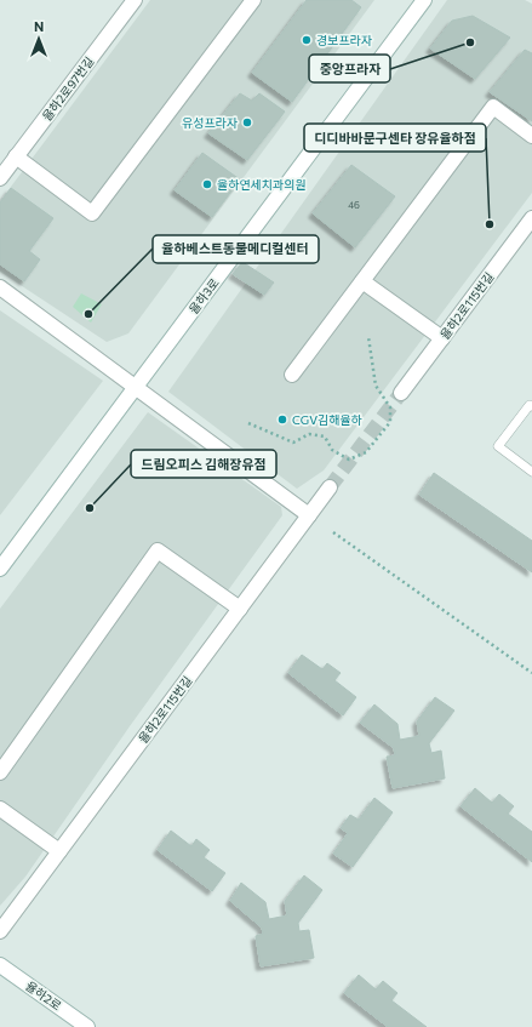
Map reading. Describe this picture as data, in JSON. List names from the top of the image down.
{
  "streets": {
    "street": [
      "율하2로97번길",
      "율하3로",
      "율하2로115번길",
      "율하2로"
    ]
  },
  "places": [
    "경보프라자",
    "중앙프라자",
    "유성프라자",
    "율하연세치과의원",
    "디디바바문구센타 장유율하점",
    "율하베스트동물메디컬센터",
    "CGV김해율하",
    "드림오피스 김해장유점"
  ],
  "house_numbers": ["46"],
  "north": "top"
}
